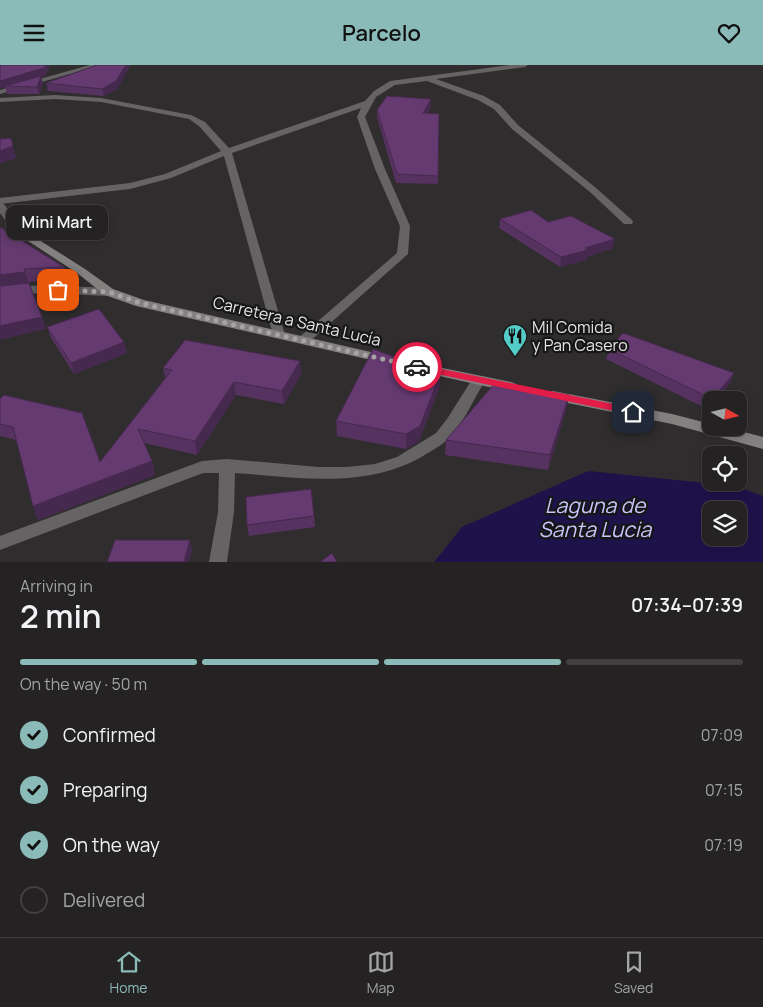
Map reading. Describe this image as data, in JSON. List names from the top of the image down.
{
  "streets": {
    "main road": ["Carretera a Santa Lucía"]
  },
  "water": ["Laguna de Santa Lucia"],
  "places": {
    "other": ["Mini Mart"],
    "restaurant": ["Mil Comida y Pan Casero"]
  },
  "north": "right",
  "page": {
    "header": "Parcelo",
    "bubble": "Mini Mart",
    "heading": ["2 min", "Arriving in", "07:34–07:39"],
    "bar": "On the way · 50 m",
    "list": [
      ["Confirmed", "07:09"],
      ["Preparing", "07:15"],
      ["On the way", "07:19"],
      "Delivered"
    ],
    "tabs": ["Home", "Map", "Saved"]
  }
}
